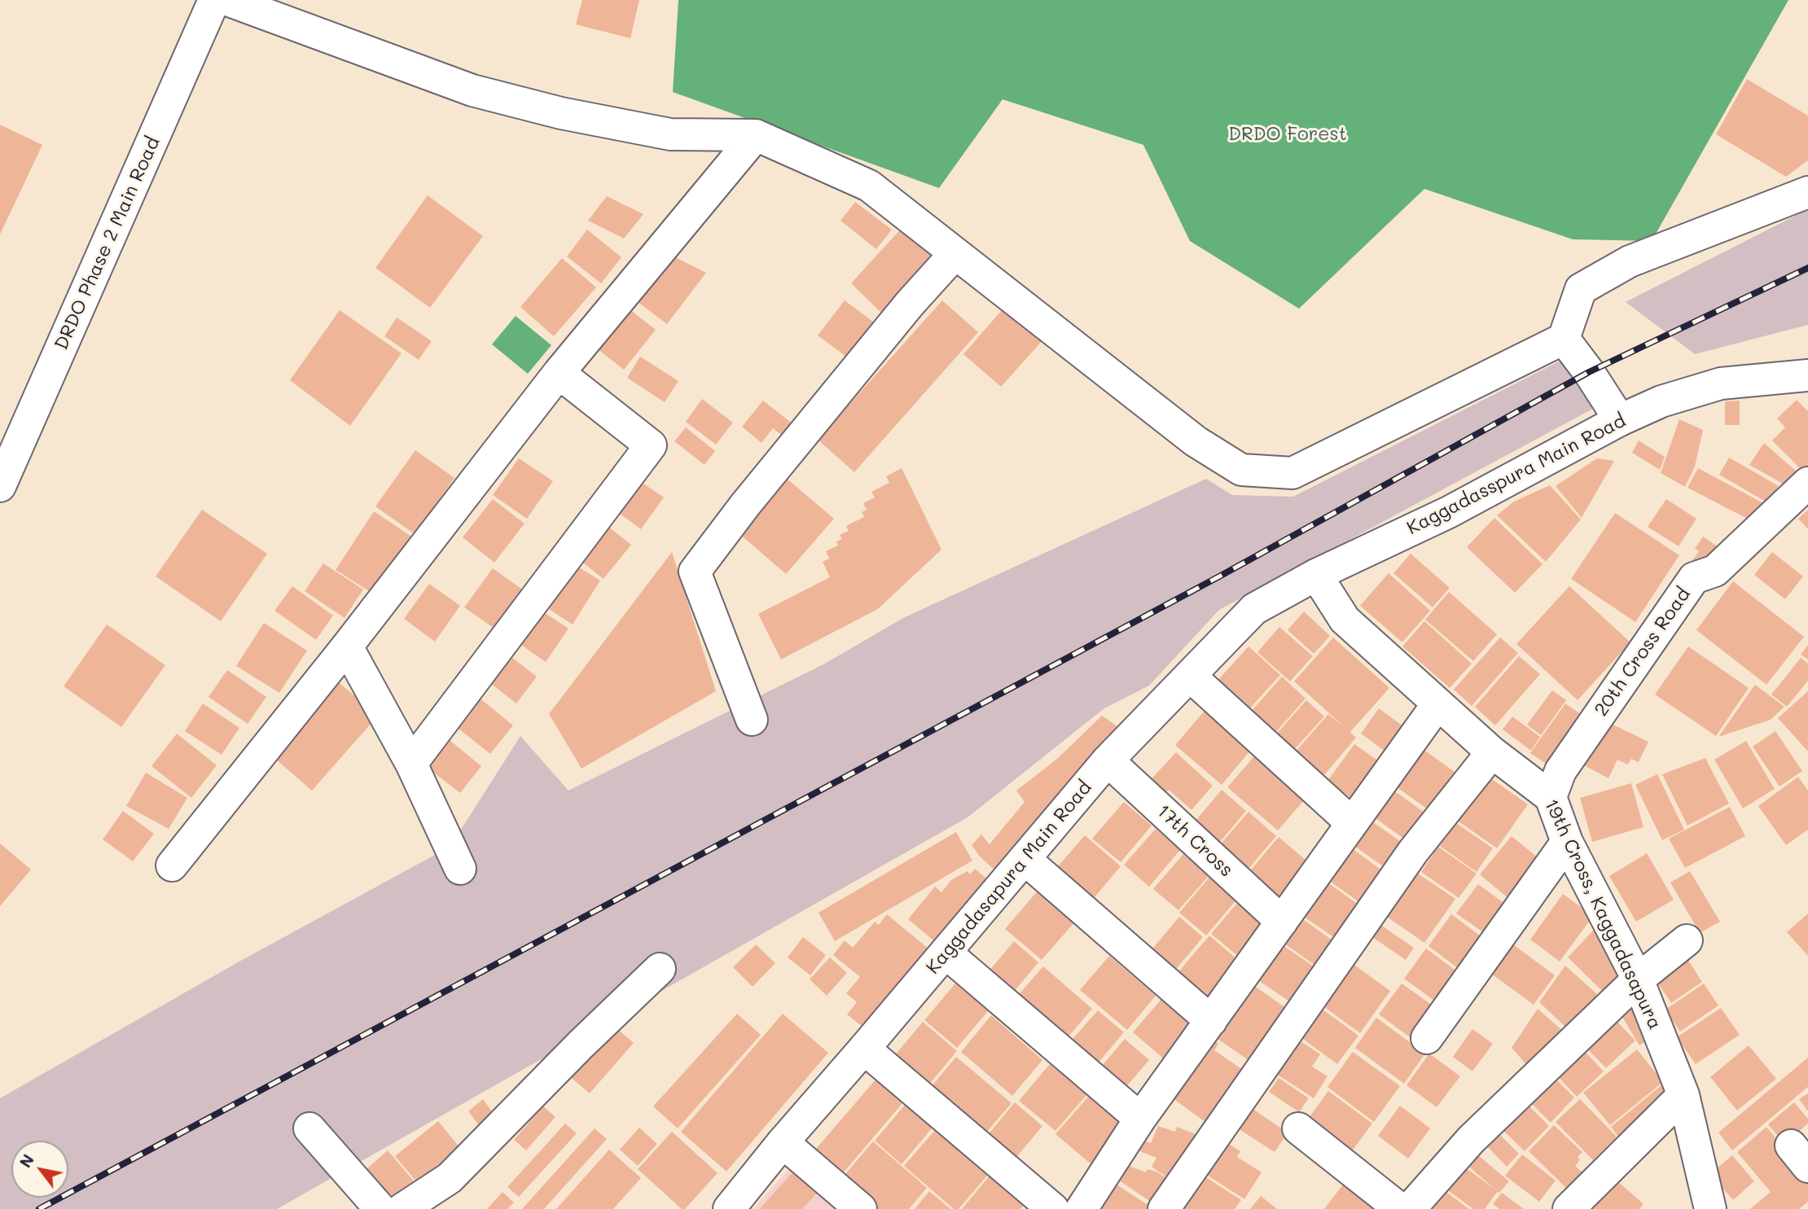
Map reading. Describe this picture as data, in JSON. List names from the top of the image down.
{
  "streets": {
    "street": [
      "DRDO Phase 2 Main Road",
      "Kaggadasspura Main Road",
      "20th Cross Road",
      "17th Cross",
      "Kaggadasapura Main Road",
      "19th Cross, Kaggadasapura"
    ]
  },
  "crossings": [
    ["Kaggadasspura Main Road", "Kaggadasapura Main Road"],
    ["Kaggadasspura Main Road", "19th Cross, Kaggadasapura"],
    ["20th Cross Road", "19th Cross, Kaggadasapura"],
    ["17th Cross", "Kaggadasapura Main Road"],
    ["Kaggadasapura Main Road", "19th Cross, Kaggadasapura"]
  ],
  "parks": ["DRDO Forest"],
  "north": "top left"
}
